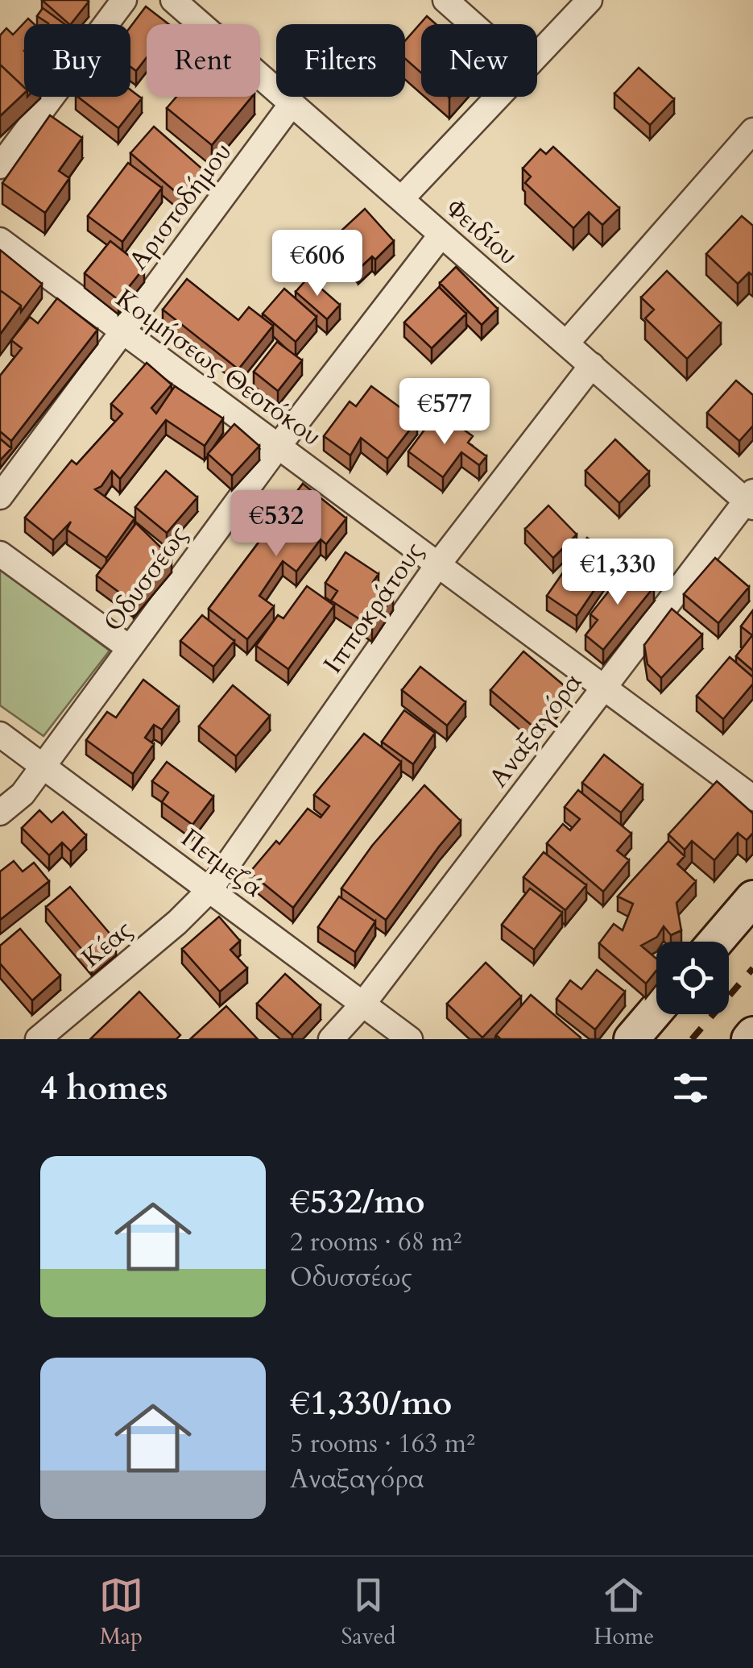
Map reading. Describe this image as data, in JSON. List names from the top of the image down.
{
  "streets": {
    "street": [
      "Αριστοδήμου",
      "Φειδίου",
      "Κοιμήσεως Θεοτόκου",
      "Οδυσσέως",
      "Ιπποκράτους",
      "Αναξαγόρα",
      "Πετμεζά",
      "Κέας"
    ]
  },
  "crossings": [
    ["Αριστοδήμου", "Φειδίου"],
    ["Αριστοδήμου", "Κοιμήσεως Θεοτόκου"],
    ["Φειδίου", "Οδυσσέως"],
    ["Φειδίου", "Ιπποκράτους"],
    ["Φειδίου", "Αναξαγόρα"],
    ["Κοιμήσεως Θεοτόκου", "Οδυσσέως"],
    ["Κοιμήσεως Θεοτόκου", "Ιπποκράτους"],
    ["Κοιμήσεως Θεοτόκου", "Αναξαγόρα"],
    ["Οδυσσέως", "Πετμεζά"],
    ["Ιπποκράτους", "Πετμεζά"],
    ["Ιπποκράτους", "Κέας"],
    ["Αναξαγόρα", "Πετμεζά"],
    ["Πετμεζά", "Κέας"]
  ],
  "page": {
    "chip": [
      "Buy",
      "Rent",
      "Filters",
      "New"
    ],
    "price": [
      "€606",
      "€577",
      "€532",
      "€1,330"
    ],
    "heading": "4 homes",
    "list": [
      {
        "name": "€532/mo",
        "note": "2 rooms · 68 m² · Οδυσσέως"
      },
      {
        "name": "€1,330/mo",
        "note": "5 rooms · 163 m² · Αναξαγόρα"
      }
    ],
    "tabs": ["Map", "Saved", "Home"]
  }
}
